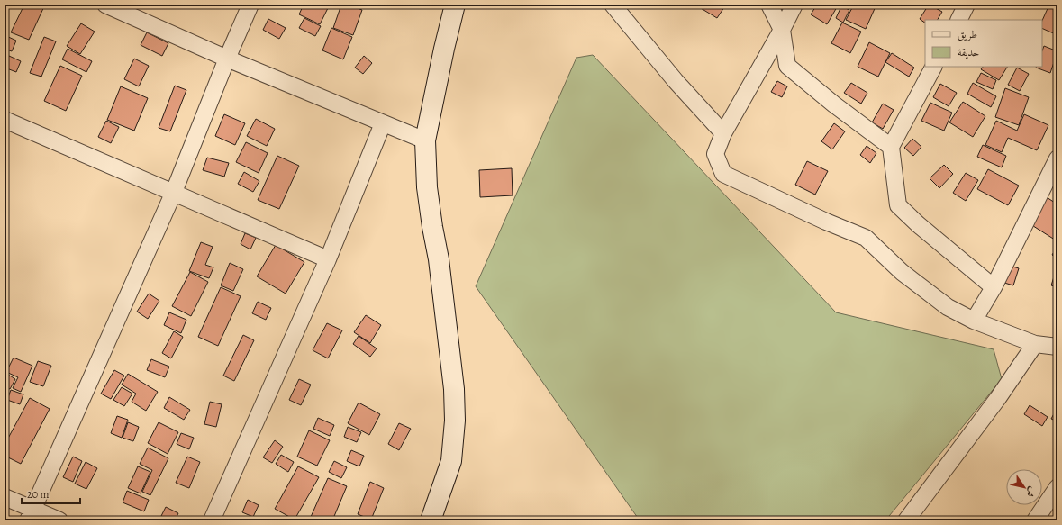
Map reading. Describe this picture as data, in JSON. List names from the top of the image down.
{
  "legend": ["طريق", "حديقة"],
  "scale_bar": "20 m",
  "north": "bottom right"
}
